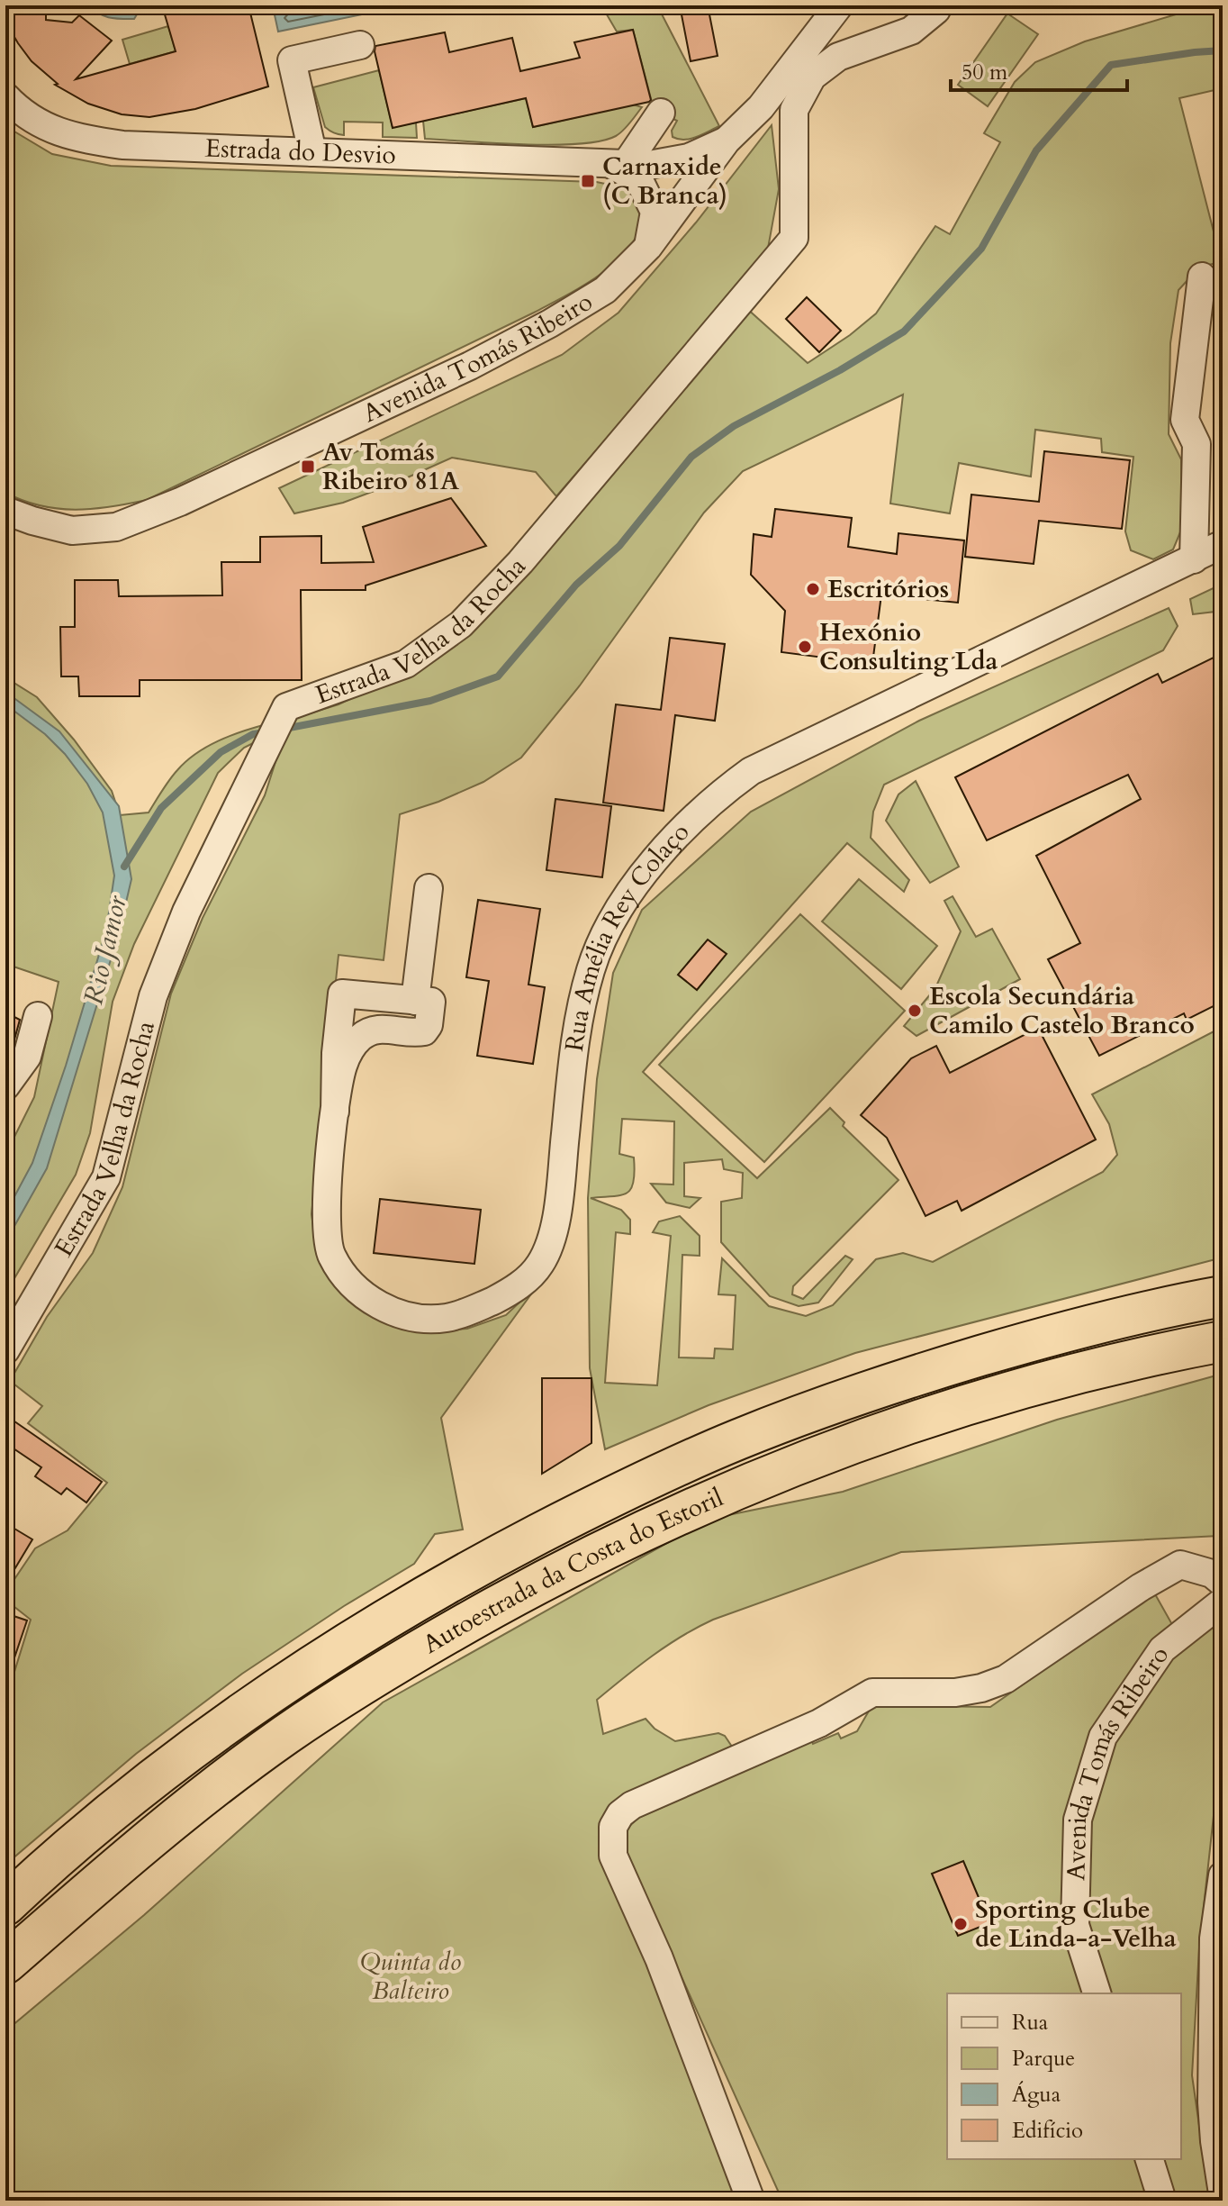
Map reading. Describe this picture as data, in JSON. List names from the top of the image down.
{
  "streets": {
    "highway": ["Autoestrada da Costa do Estoril"],
    "street": [
      "Estrada do Desvio",
      "Avenida Tomás Ribeiro",
      "Estrada Velha da Rocha",
      "Rua Amélia Rey Colaço"
    ]
  },
  "crossings": [
    ["Estrada do Desvio", "Avenida Tomás Ribeiro"]
  ],
  "water": ["Rio Jamor"],
  "parks": ["Quinta do Balteiro"],
  "places": {
    "transit": ["Carnaxide (C Branca)", "Av Tomás Ribeiro 81A"],
    "other": [
      "Escritórios",
      "Hexónio Consulting Lda",
      "Escola Secundária Camilo Castelo Branco",
      "Sporting Clube de Linda-a-Velha"
    ]
  },
  "legend": [
    "Rua",
    "Parque",
    "Água",
    "Edifício"
  ],
  "scale_bar": "50 m"
}
